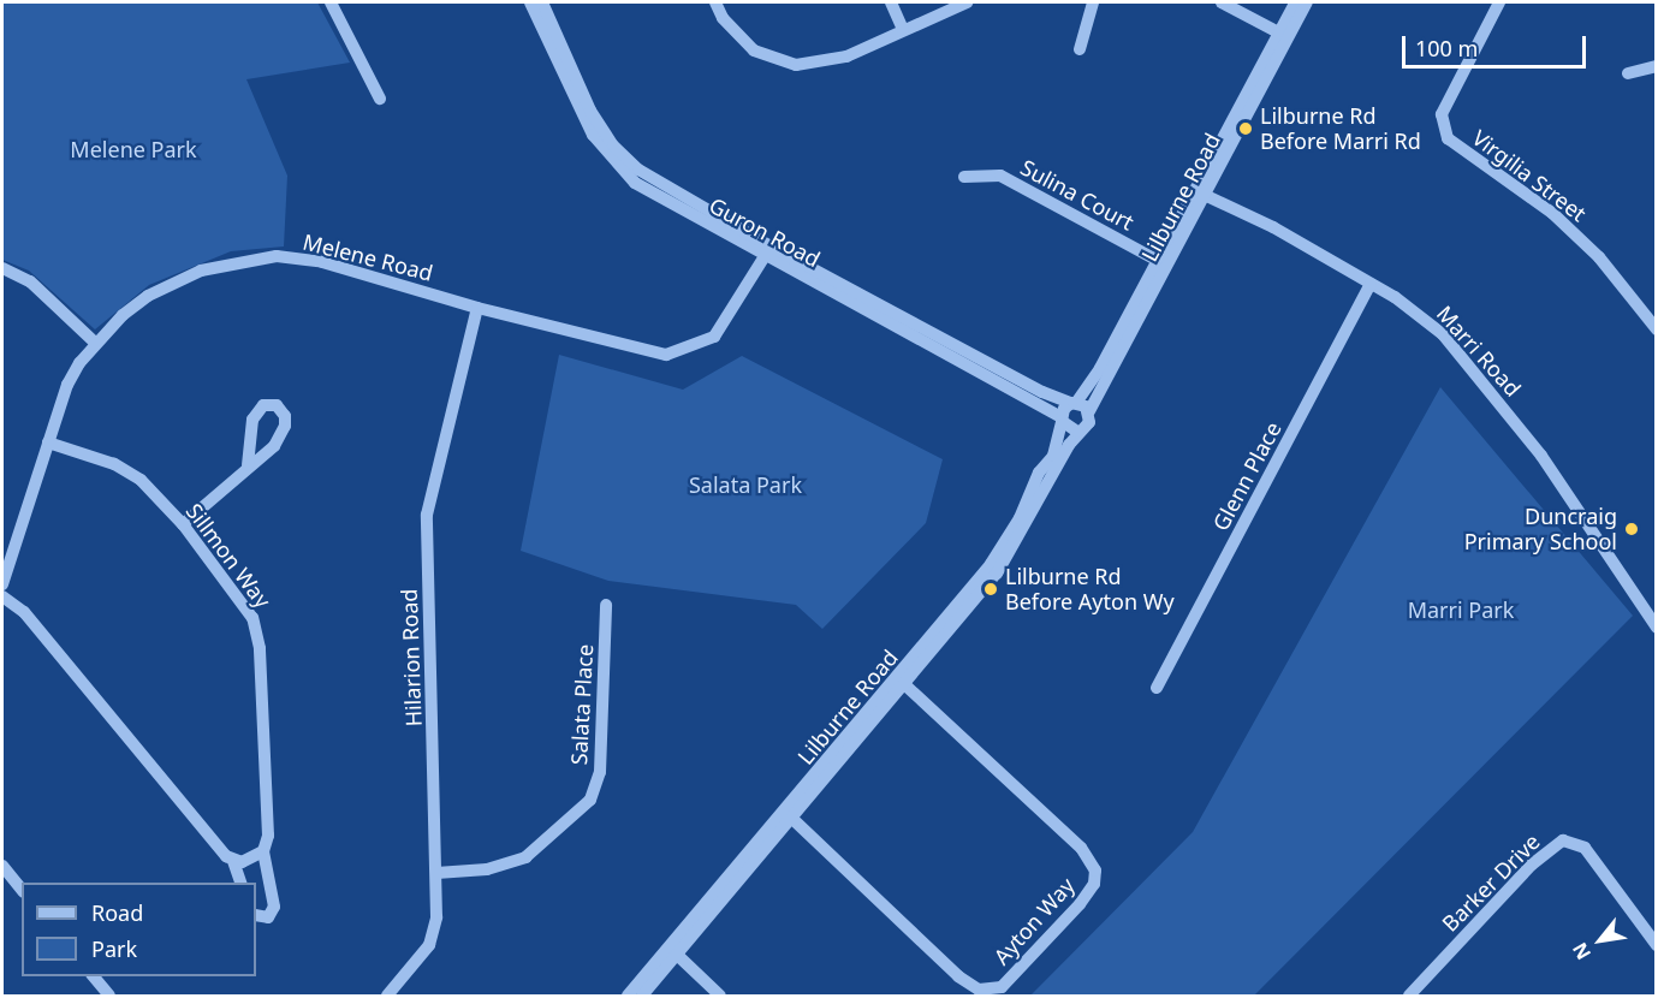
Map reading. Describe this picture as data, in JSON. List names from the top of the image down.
{
  "streets": {
    "street": [
      "Virgilia Street",
      "Sulina Court",
      "Lilburne Road",
      "Guron Road",
      "Melene Road",
      "Marri Road",
      "Glenn Place",
      "Sillmon Way",
      "Hilarion Road",
      "Salata Place",
      "Barker Drive",
      "Ayton Way"
    ]
  },
  "crossings": [
    ["Sulina Court", "Lilburne Road"],
    ["Lilburne Road", "Guron Road"],
    ["Lilburne Road", "Marri Road"],
    ["Lilburne Road", "Ayton Way"],
    ["Guron Road", "Melene Road"],
    ["Melene Road", "Sillmon Way"],
    ["Melene Road", "Hilarion Road"],
    ["Marri Road", "Glenn Place"],
    ["Hilarion Road", "Salata Place"]
  ],
  "parks": ["Melene Park", "Salata Park", "Marri Park"],
  "places": ["Lilburne Rd Before Marri Rd", "Duncraig Primary School", "Lilburne Rd Before Ayton Wy"],
  "legend": ["Road", "Park"],
  "scale_bar": "100 m",
  "north": "bottom left"
}
